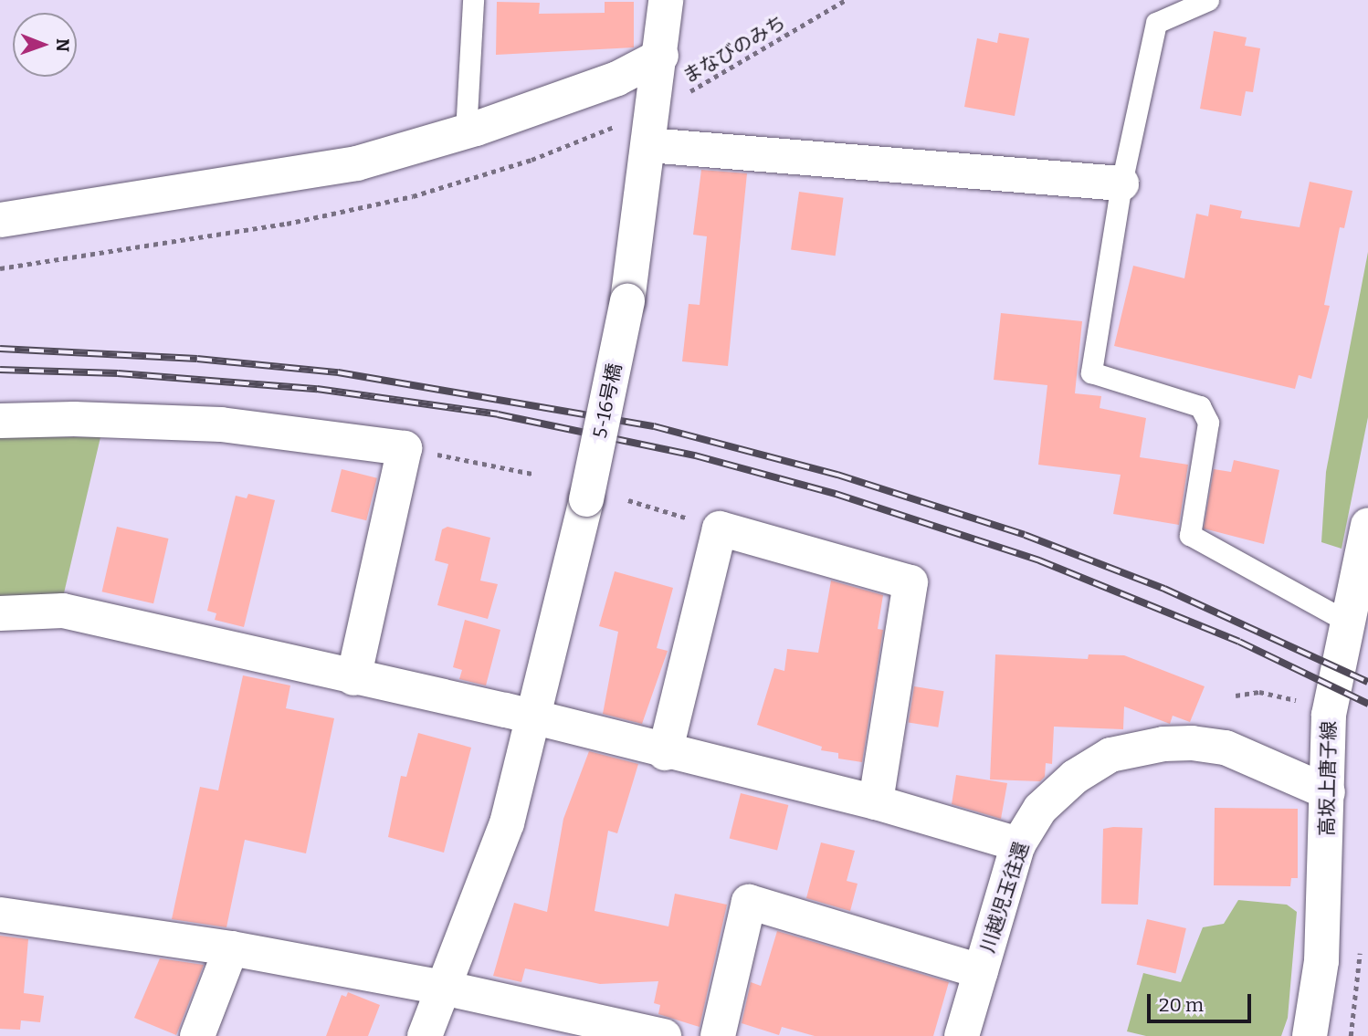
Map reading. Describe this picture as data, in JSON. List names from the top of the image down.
{
  "streets": {
    "street": ["5-16号橋", "高坂上唐子線", "川越児玉往還"],
    "path": ["まなびのみち"]
  },
  "crossings": [
    ["高坂上唐子線", "川越児玉往還"]
  ],
  "scale_bar": "20 m",
  "north": "right"
}
